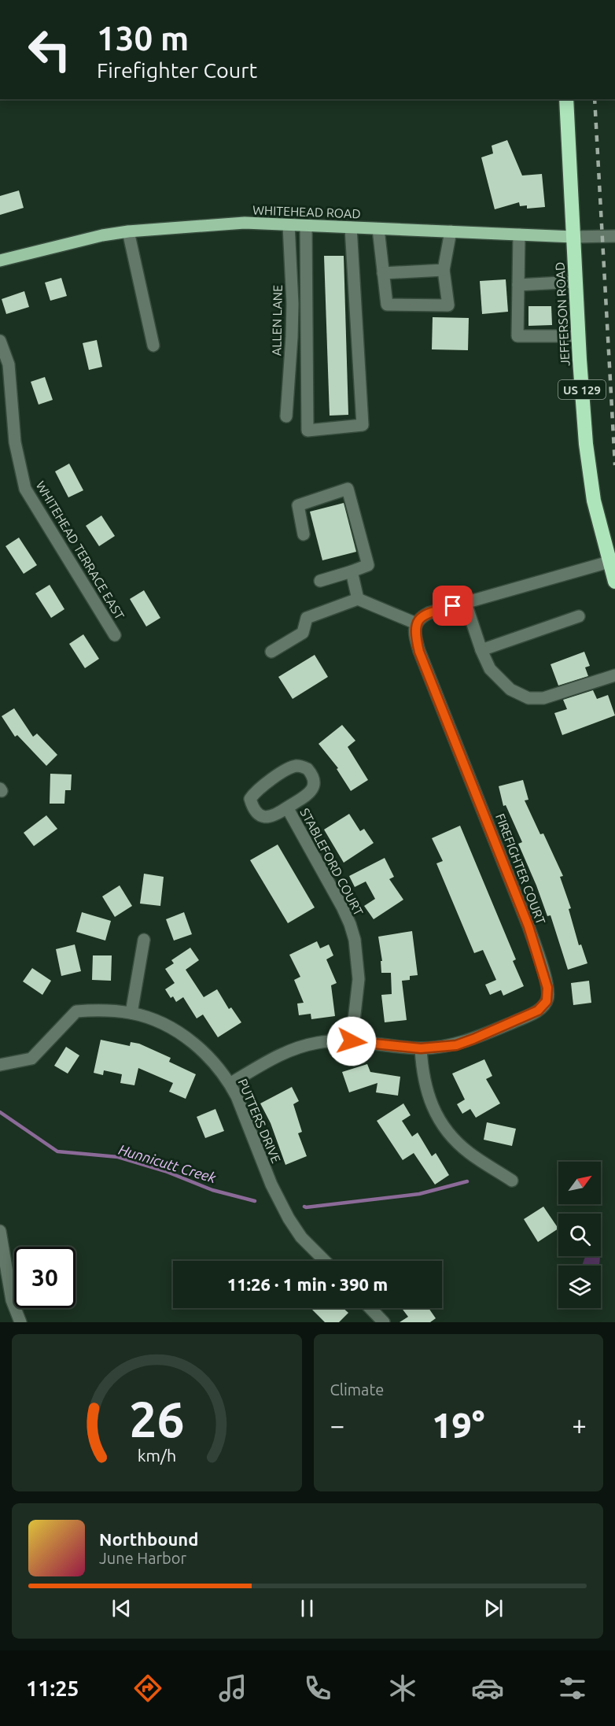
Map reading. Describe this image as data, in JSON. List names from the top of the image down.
{
  "streets": {
    "highway": ["JEFFERSON ROAD", "US 129"],
    "main road": ["WHITEHEAD ROAD"],
    "street": [
      "ALLEN LANE",
      "WHITEHEAD TERRACE EAST",
      "STABLEFORD COURT",
      "FIREFIGHTER COURT",
      "PUTTERS DRIVE"
    ]
  },
  "crossings": [
    ["WHITEHEAD ROAD", "JEFFERSON ROAD"],
    ["WHITEHEAD ROAD", "ALLEN LANE"],
    ["STABLEFORD COURT", "FIREFIGHTER COURT"],
    ["FIREFIGHTER COURT", "PUTTERS DRIVE"]
  ],
  "water": ["Hunnicutt Creek"],
  "north": "top right",
  "page": {
    "turn": ["130 m", "Firefighter Court"],
    "limit": "30",
    "trip": "11:26 · 1 min · 390 m",
    "tile": "Climate",
    "heat": ["−", "19°", "+"],
    "song": ["Northbound", "June Harbor"],
    "tabs": "11:25",
    "gauge": ["26", "km/h"]
  }
}
